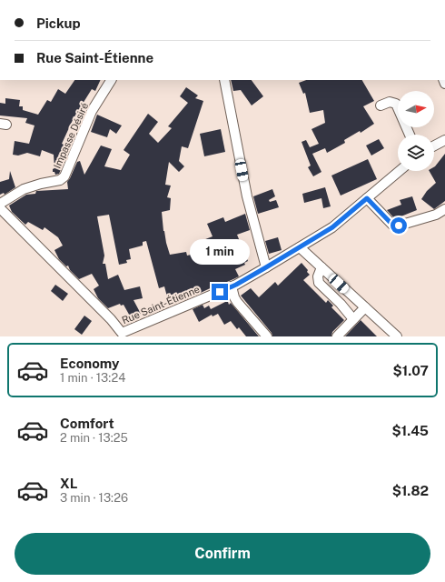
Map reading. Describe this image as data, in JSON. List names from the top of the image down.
{
  "streets": {
    "street": ["Impasse Désiré", "Rue Saint-Étienne"]
  },
  "north": "right",
  "page": {
    "banner": ["Pickup", "Rue Saint-Étienne"],
    "bubble": "1 min",
    "list": [
      {
        "name": "Economy",
        "note": "1 min · 13:24",
        "value": "$1.07"
      },
      {
        "name": "Comfort",
        "note": "2 min · 13:25",
        "value": "$1.45"
      },
      {
        "name": "XL",
        "note": "3 min · 13:26",
        "value": "$1.82"
      }
    ],
    "buttons": "Confirm"
  }
}
